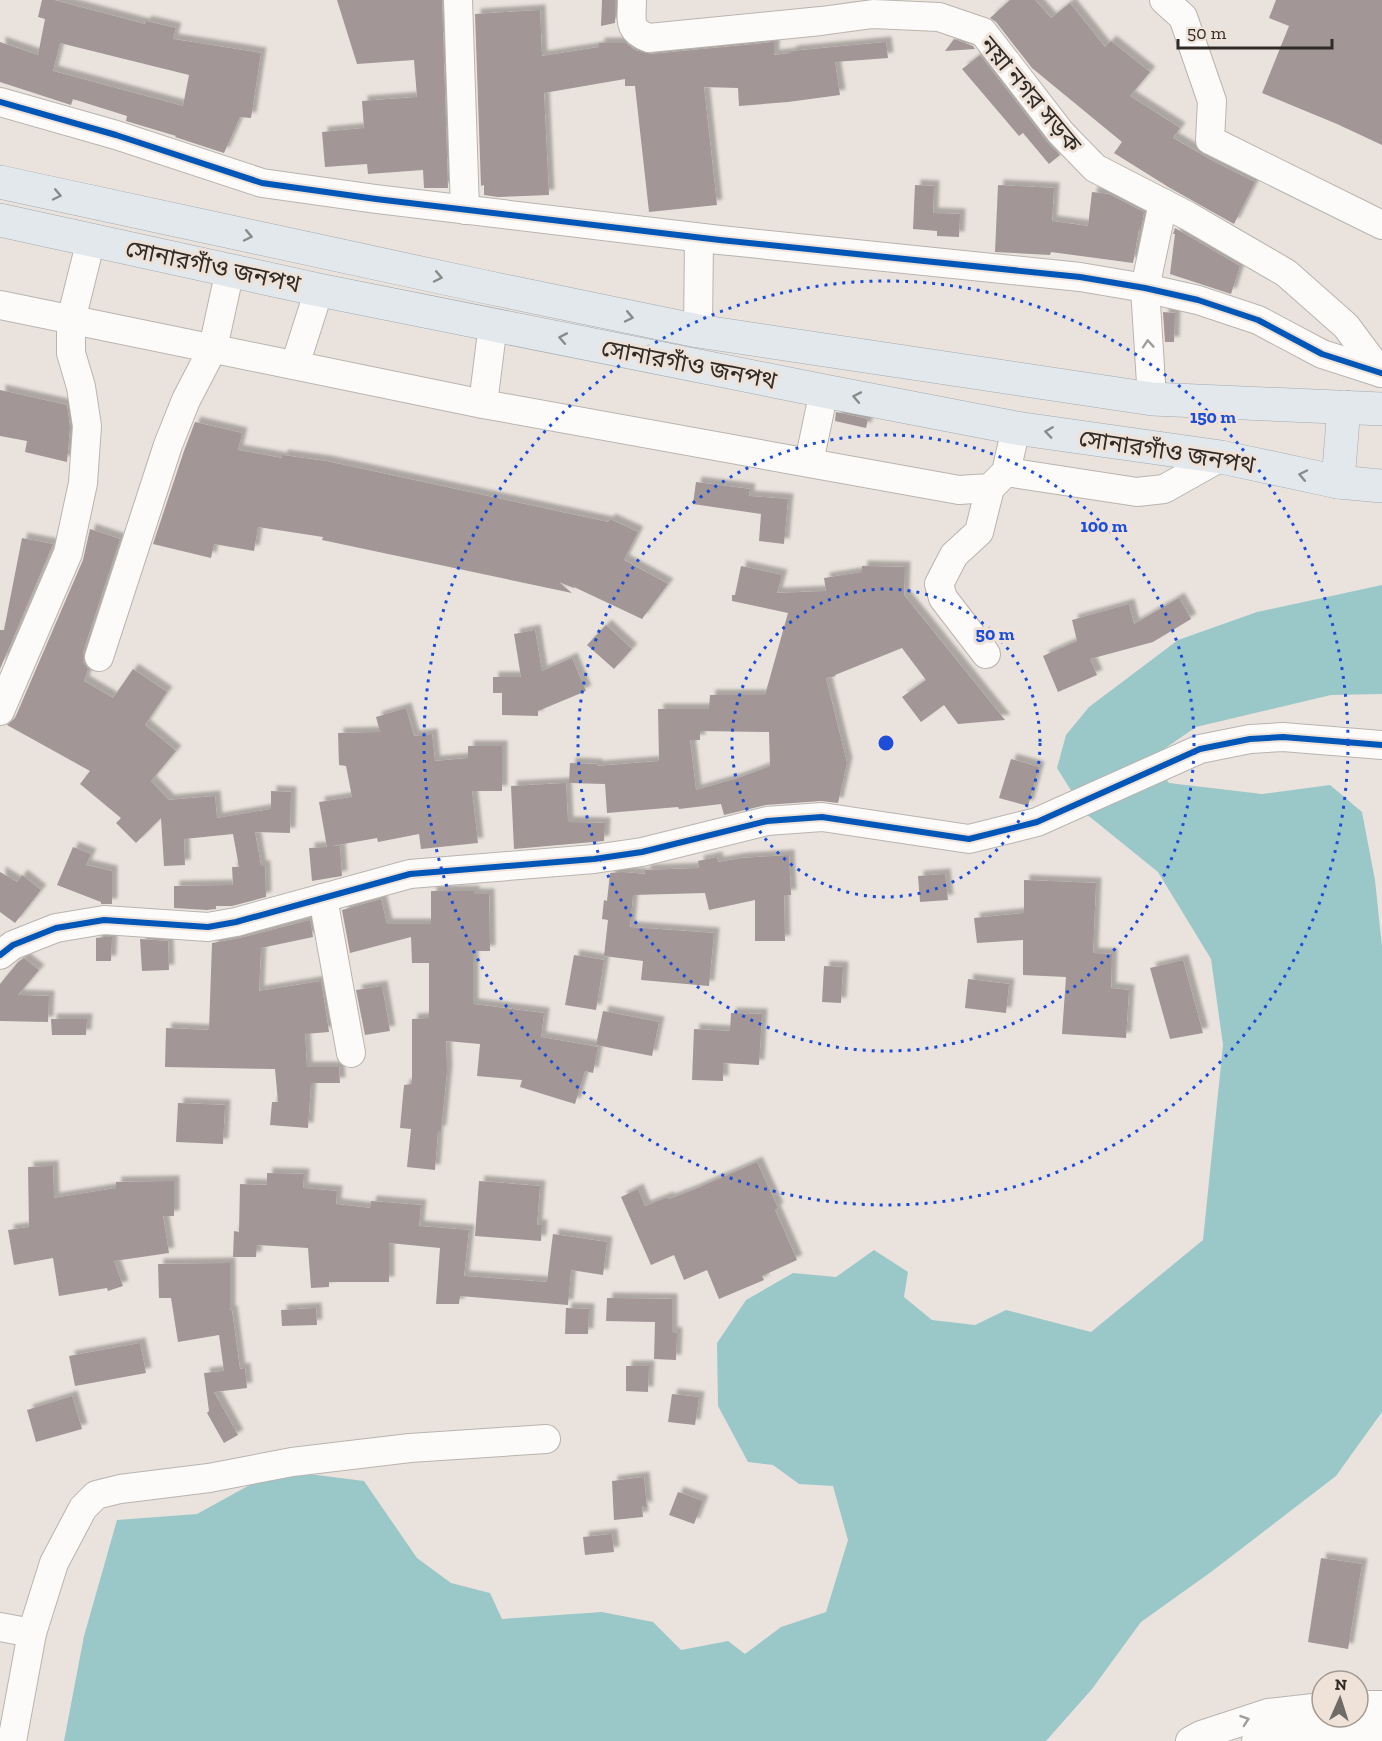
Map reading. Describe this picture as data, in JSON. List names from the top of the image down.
{
  "streets": {
    "main road": ["সোনারগাঁও জনপথ"],
    "street": ["নয়া নগর সড়ক"]
  },
  "scale_bar": "50 m",
  "north": "top",
  "rings": ["150 m", "100 m", "50 m"]
}
